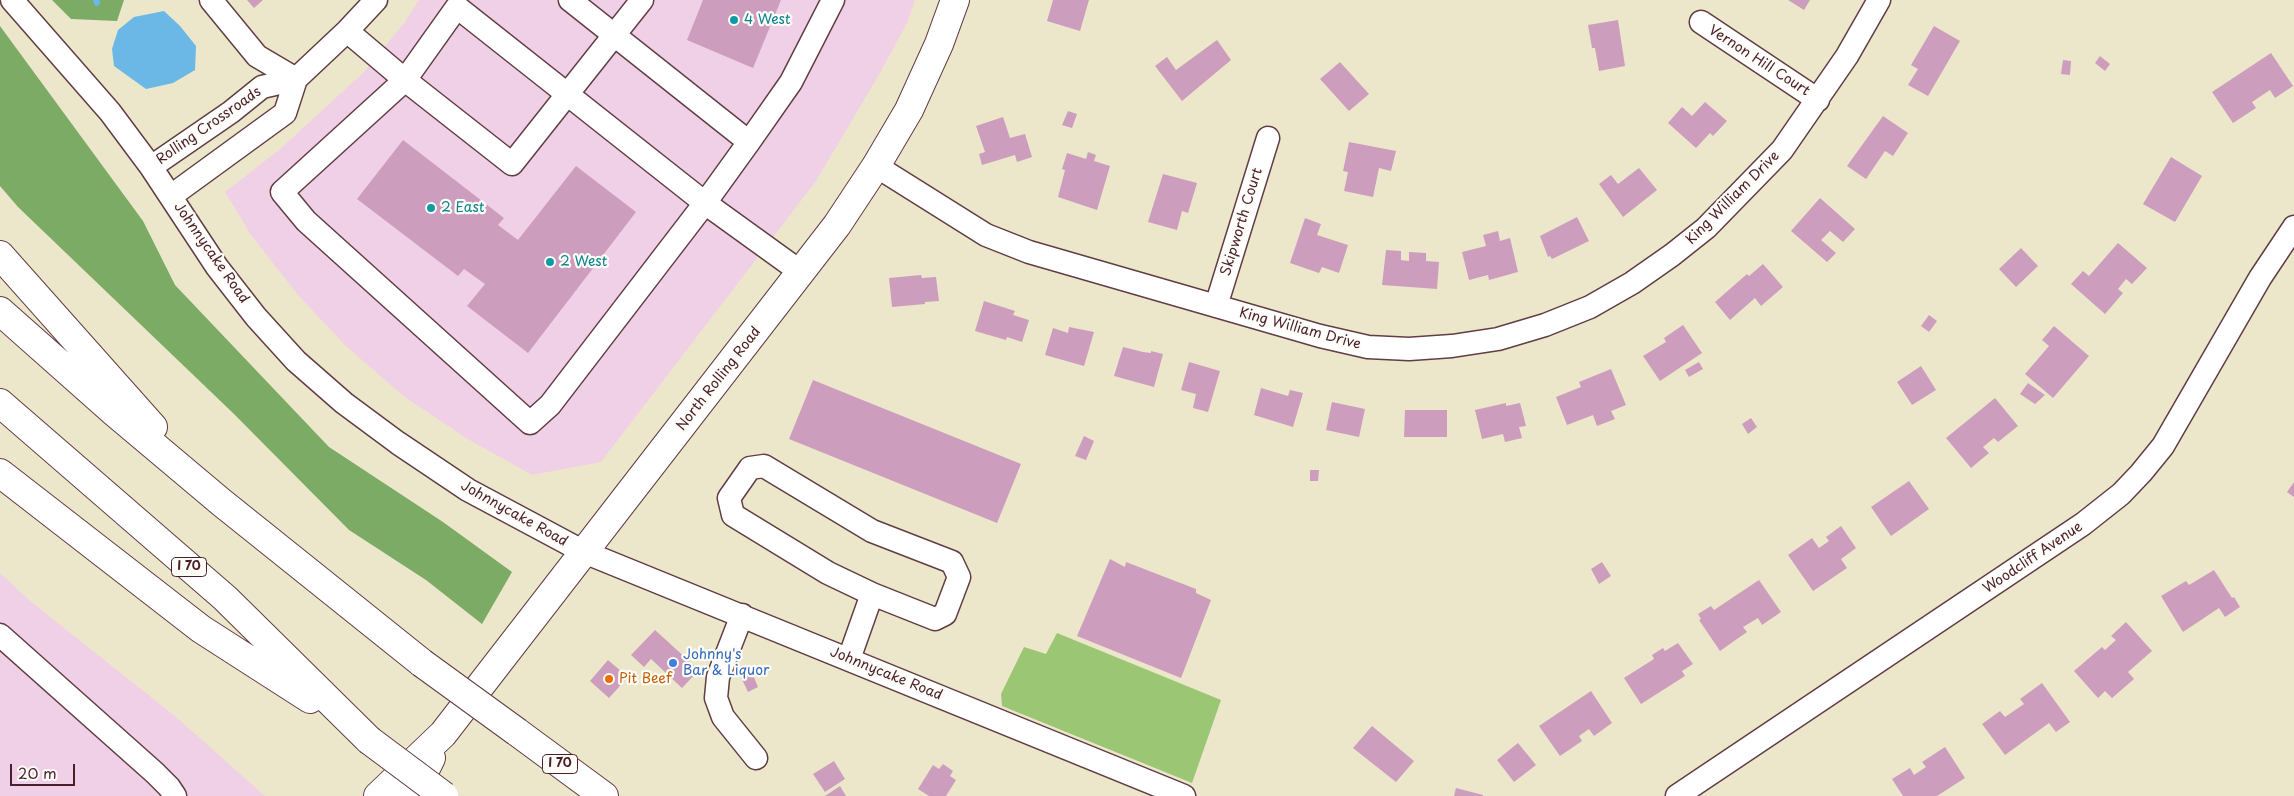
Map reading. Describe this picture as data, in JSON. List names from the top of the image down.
{
  "streets": {
    "main road": ["North Rolling Road", "I 70"],
    "street": [
      "Vernon Hill Court",
      "Rolling Crossroads",
      "King William Drive",
      "Skipworth Court",
      "Johnnycake Road",
      "Woodcliff Avenue"
    ]
  },
  "crossings": [
    ["Vernon Hill Court", "King William Drive"],
    ["Rolling Crossroads", "Johnnycake Road"],
    ["King William Drive", "Skipworth Court"],
    ["King William Drive", "North Rolling Road"],
    ["Johnnycake Road", "North Rolling Road"]
  ],
  "places": [
    "4 West",
    "2 East",
    "2 West",
    "Johnny's Bar & Liquor",
    "Pit Beef"
  ],
  "scale_bar": "20 m"
}
